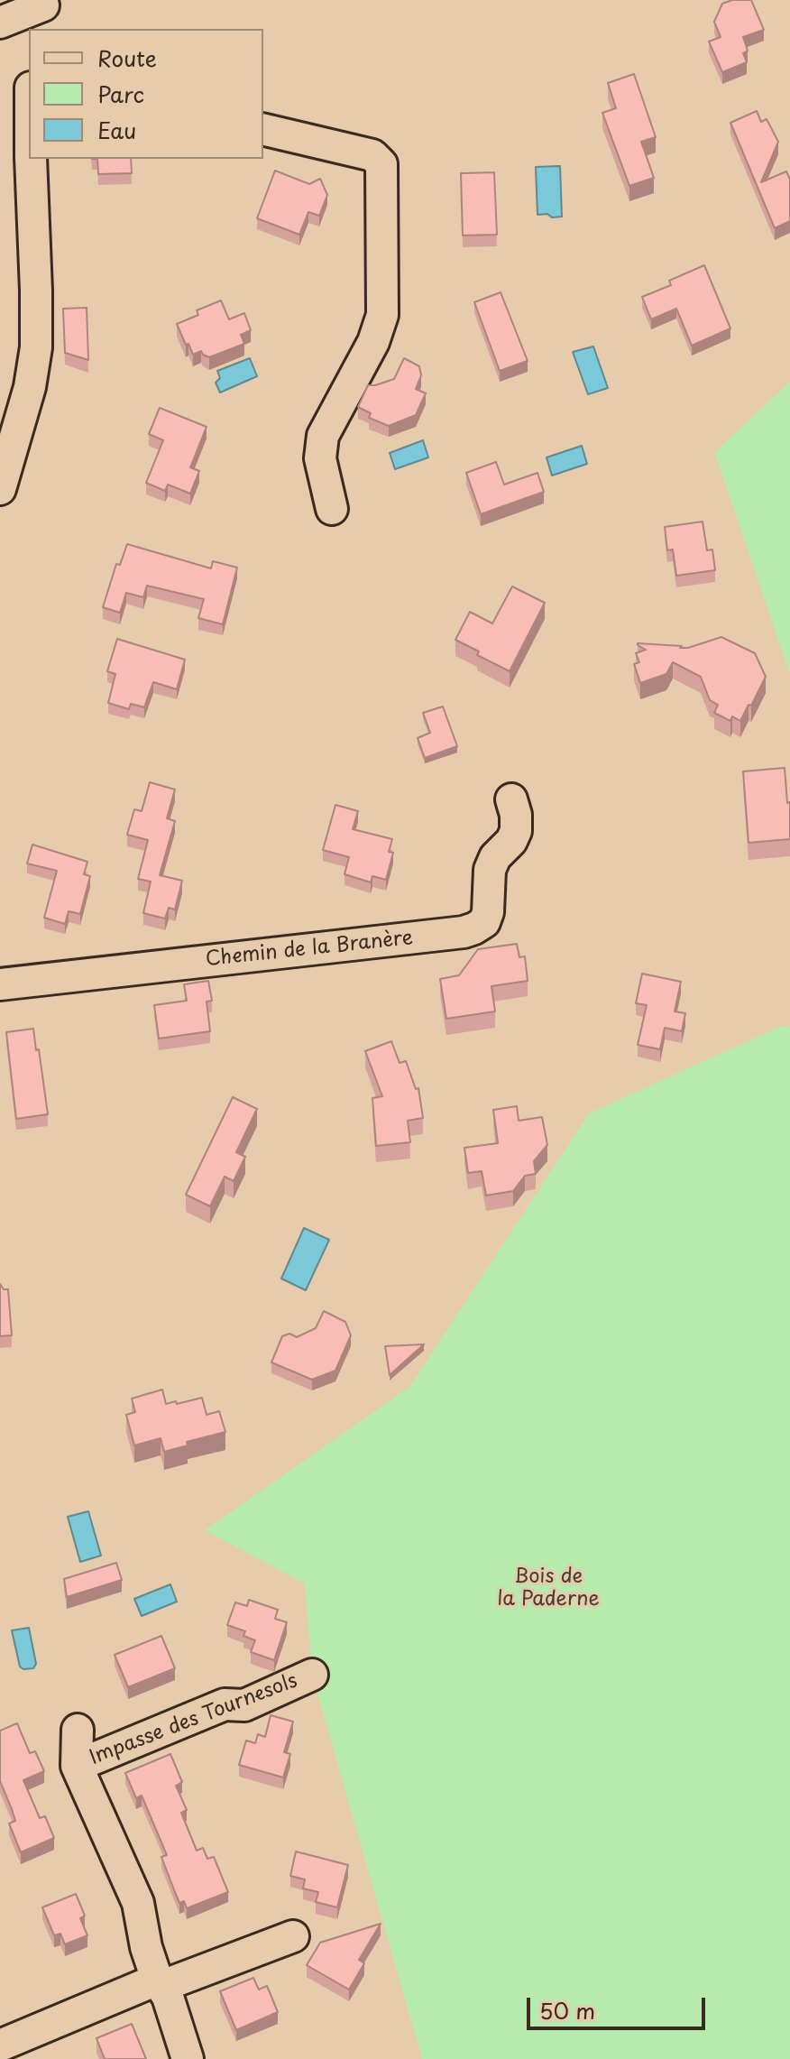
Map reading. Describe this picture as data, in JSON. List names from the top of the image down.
{
  "streets": {
    "street": ["Chemin de la Branère", "Impasse des Tournesols"]
  },
  "parks": ["Bois de la Paderne"],
  "legend": ["Route", "Parc", "Eau"],
  "scale_bar": "50 m"
}
